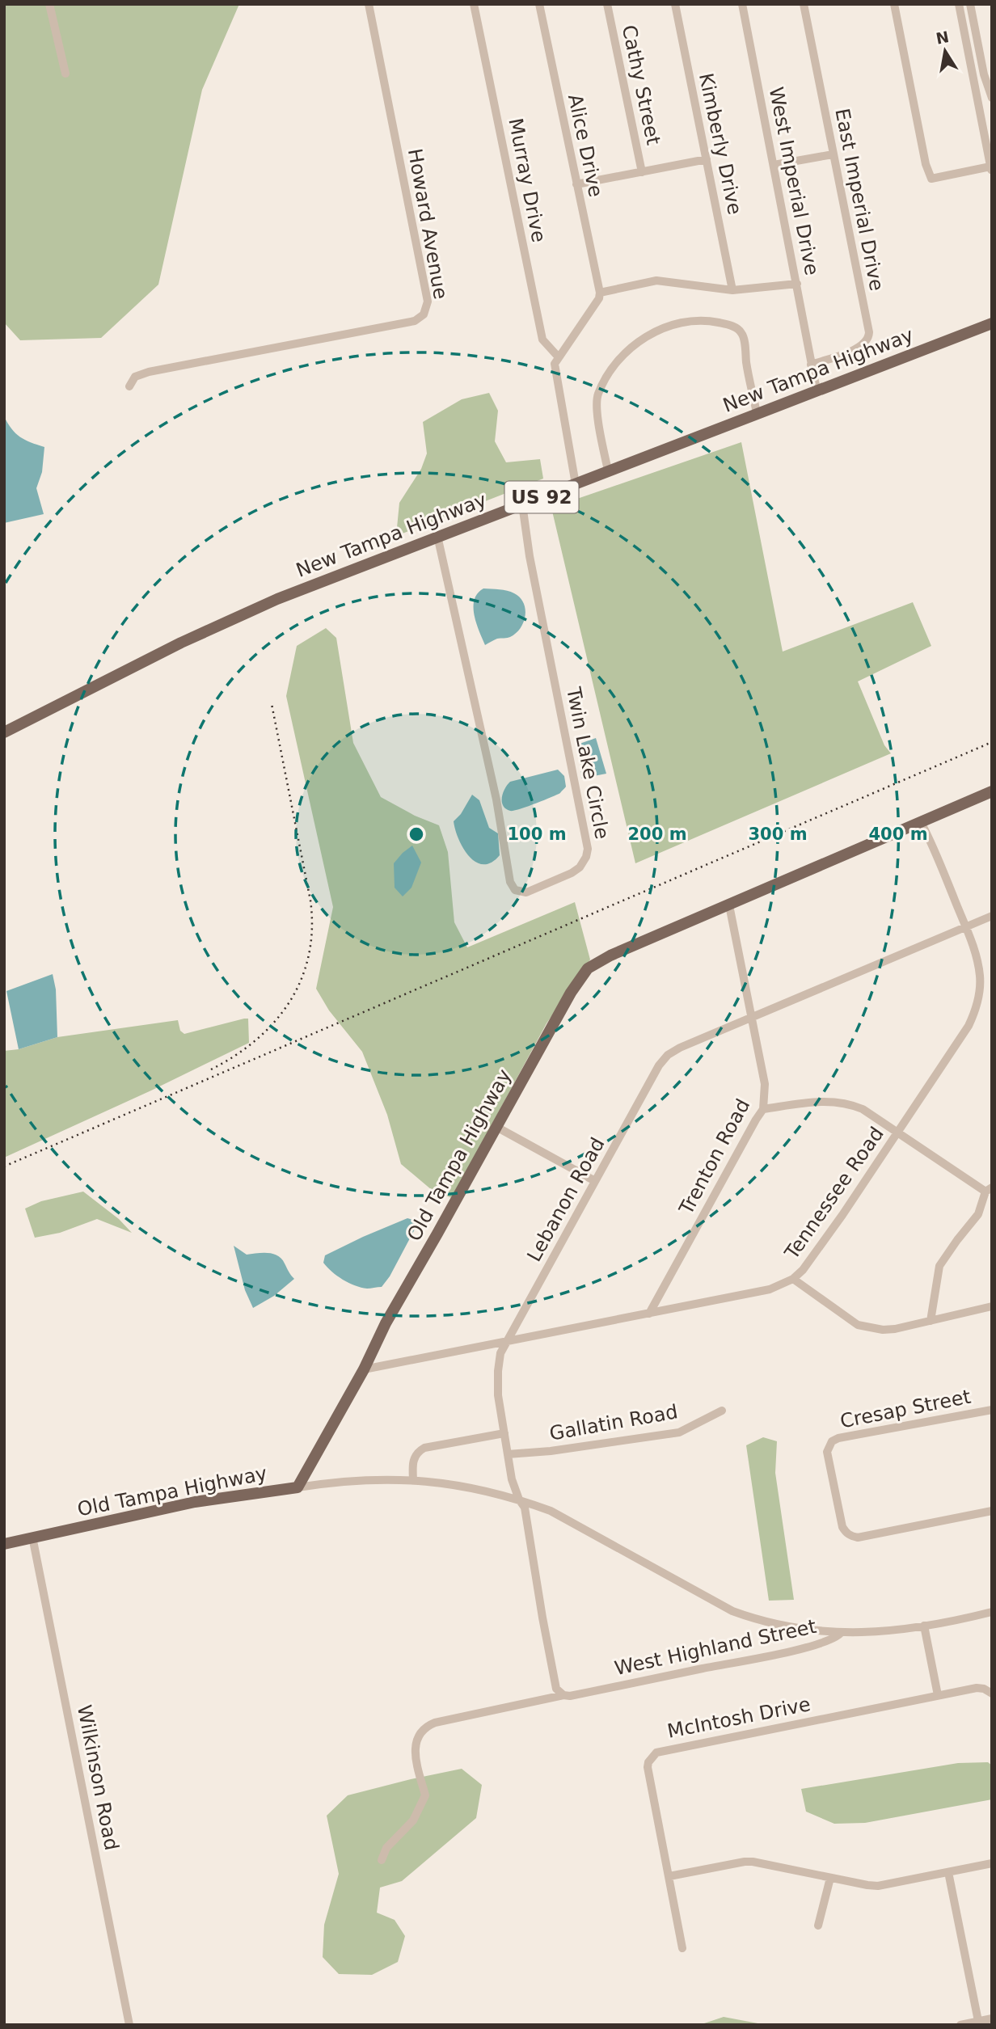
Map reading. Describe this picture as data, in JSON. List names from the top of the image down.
{
  "streets": {
    "main road": ["New Tampa Highway", "US 92", "Old Tampa Highway"],
    "street": [
      "Cathy Street",
      "Kimberly Drive",
      "Alice Drive",
      "Murray Drive",
      "West Imperial Drive",
      "East Imperial Drive",
      "Howard Avenue",
      "Twin Lake Circle",
      "Trenton Road",
      "Tennessee Road",
      "Lebanon Road",
      "Cresap Street",
      "Gallatin Road",
      "West Highland Street",
      "McIntosh Drive",
      "Wilkinson Road"
    ]
  },
  "crossings": [
    ["West Imperial Drive", "East Imperial Drive"],
    ["West Imperial Drive", "New Tampa Highway"],
    ["New Tampa Highway", "Twin Lake Circle"],
    ["Old Tampa Highway", "Trenton Road"],
    ["Old Tampa Highway", "Tennessee Road"],
    ["Old Tampa Highway", "Wilkinson Road"],
    ["Trenton Road", "Tennessee Road"],
    ["Trenton Road", "Lebanon Road"],
    ["Tennessee Road", "Lebanon Road"],
    ["Lebanon Road", "Gallatin Road"],
    ["Lebanon Road", "West Highland Street"]
  ],
  "north": "top",
  "rings": [
    "100 m",
    "200 m",
    "300 m",
    "400 m"
  ]
}
